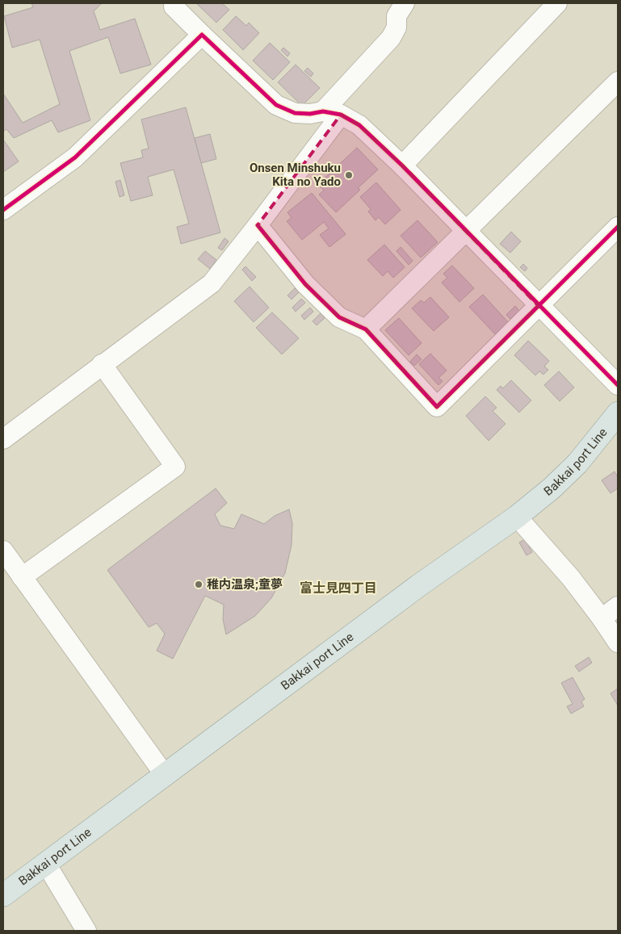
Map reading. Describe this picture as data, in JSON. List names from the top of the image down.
{
  "streets": {
    "main road": ["Bakkai port Line"]
  },
  "districts": ["富士見四丁目"],
  "places": ["Onsen Minshuku Kita no Yado", "稚内温泉;童夢"]
}
